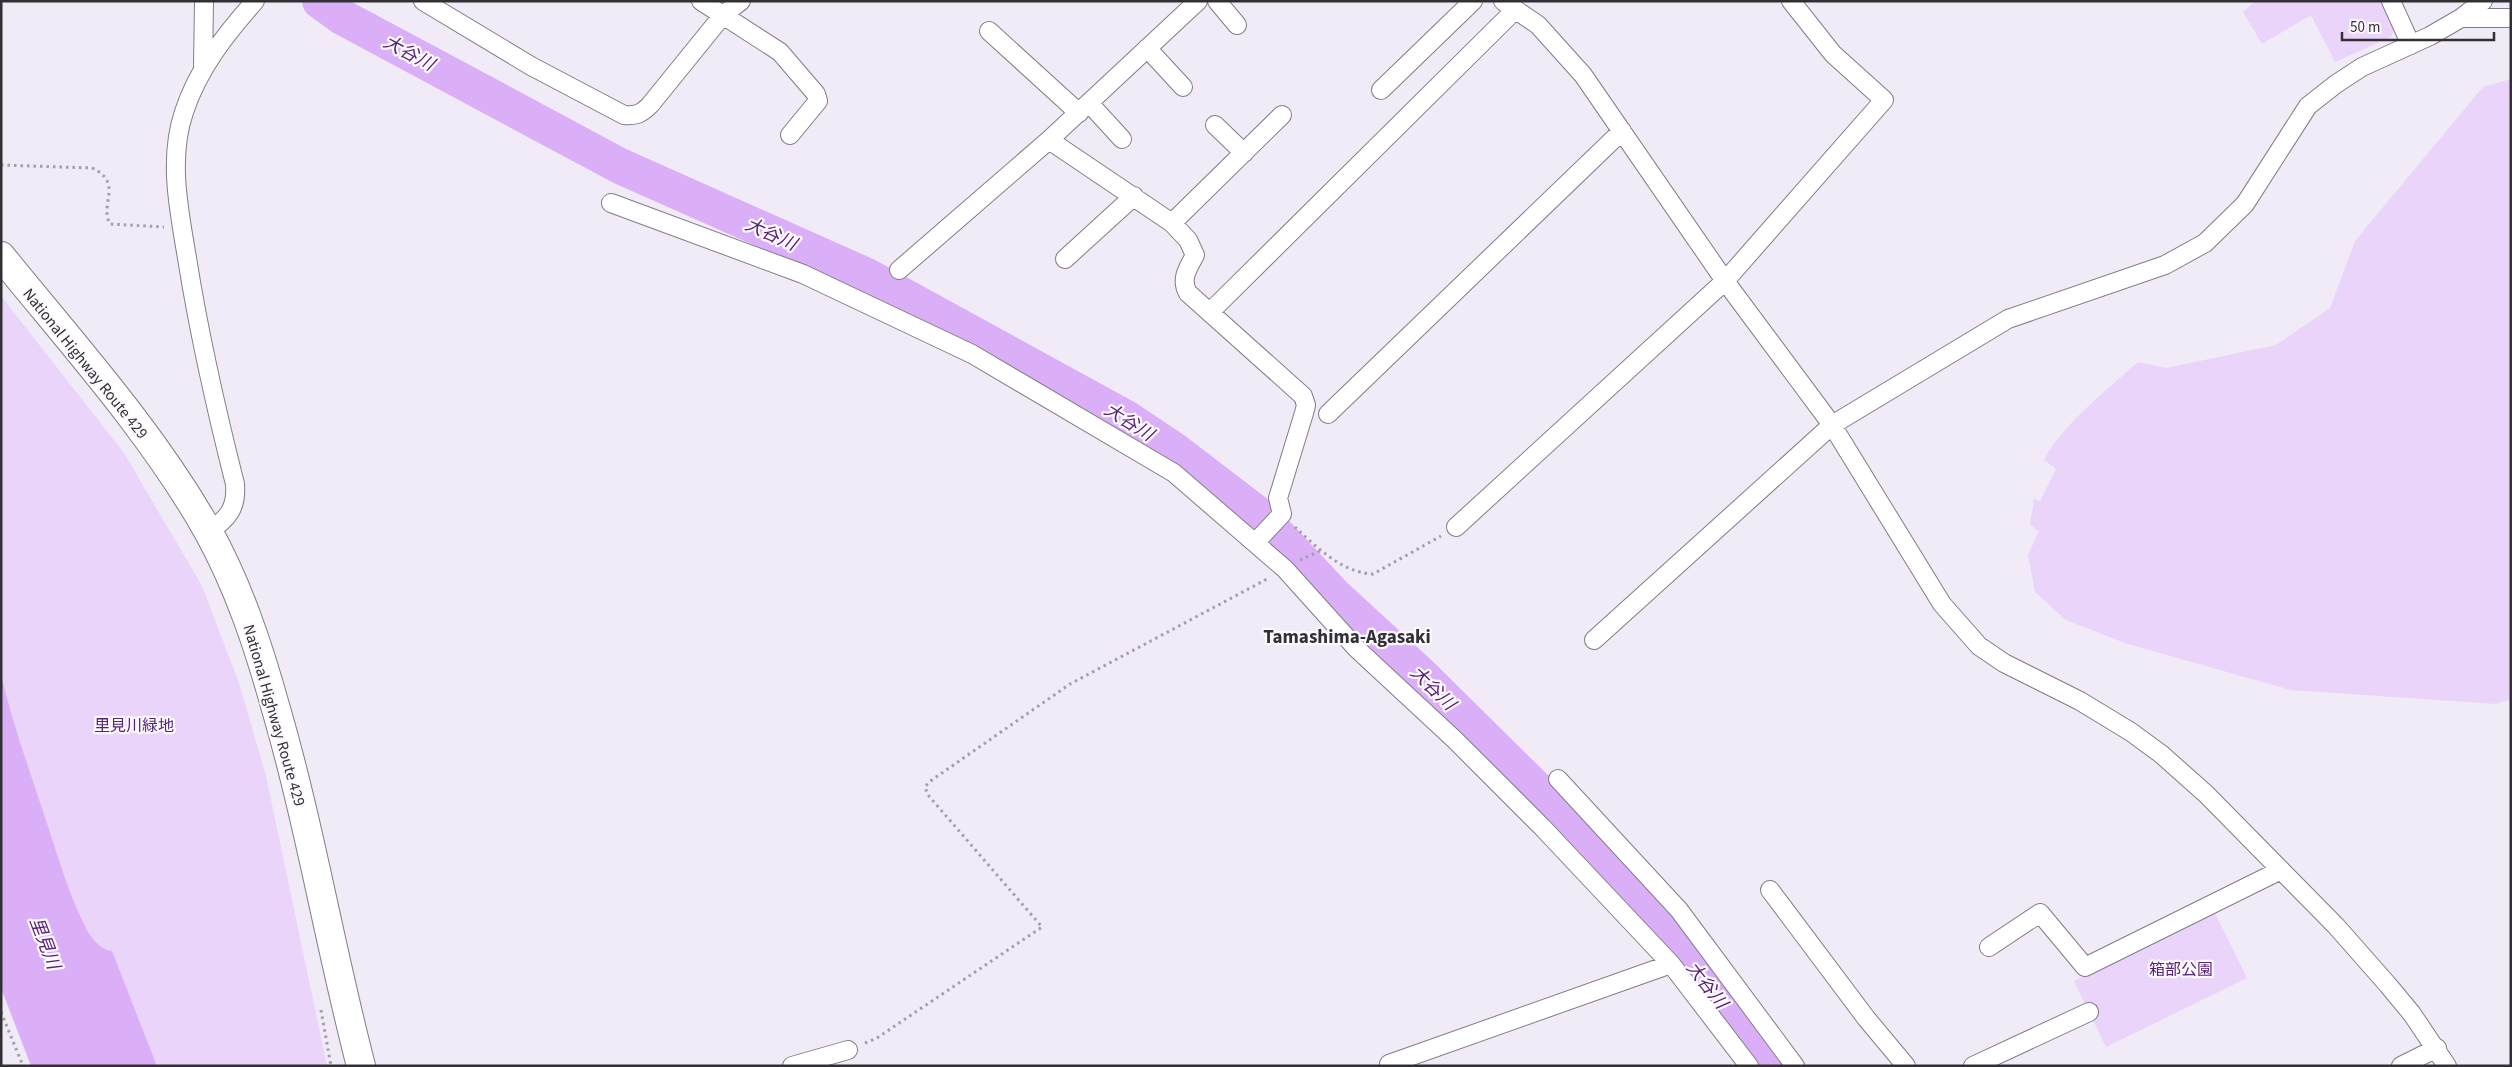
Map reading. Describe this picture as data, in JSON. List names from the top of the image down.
{
  "streets": {
    "highway": ["National Highway Route 429"]
  },
  "districts": ["Tamashima-Agasaki"],
  "water": ["大谷川", "里見川"],
  "parks": ["里見川緑地", "箱部公園"],
  "scale_bar": "50 m"
}
